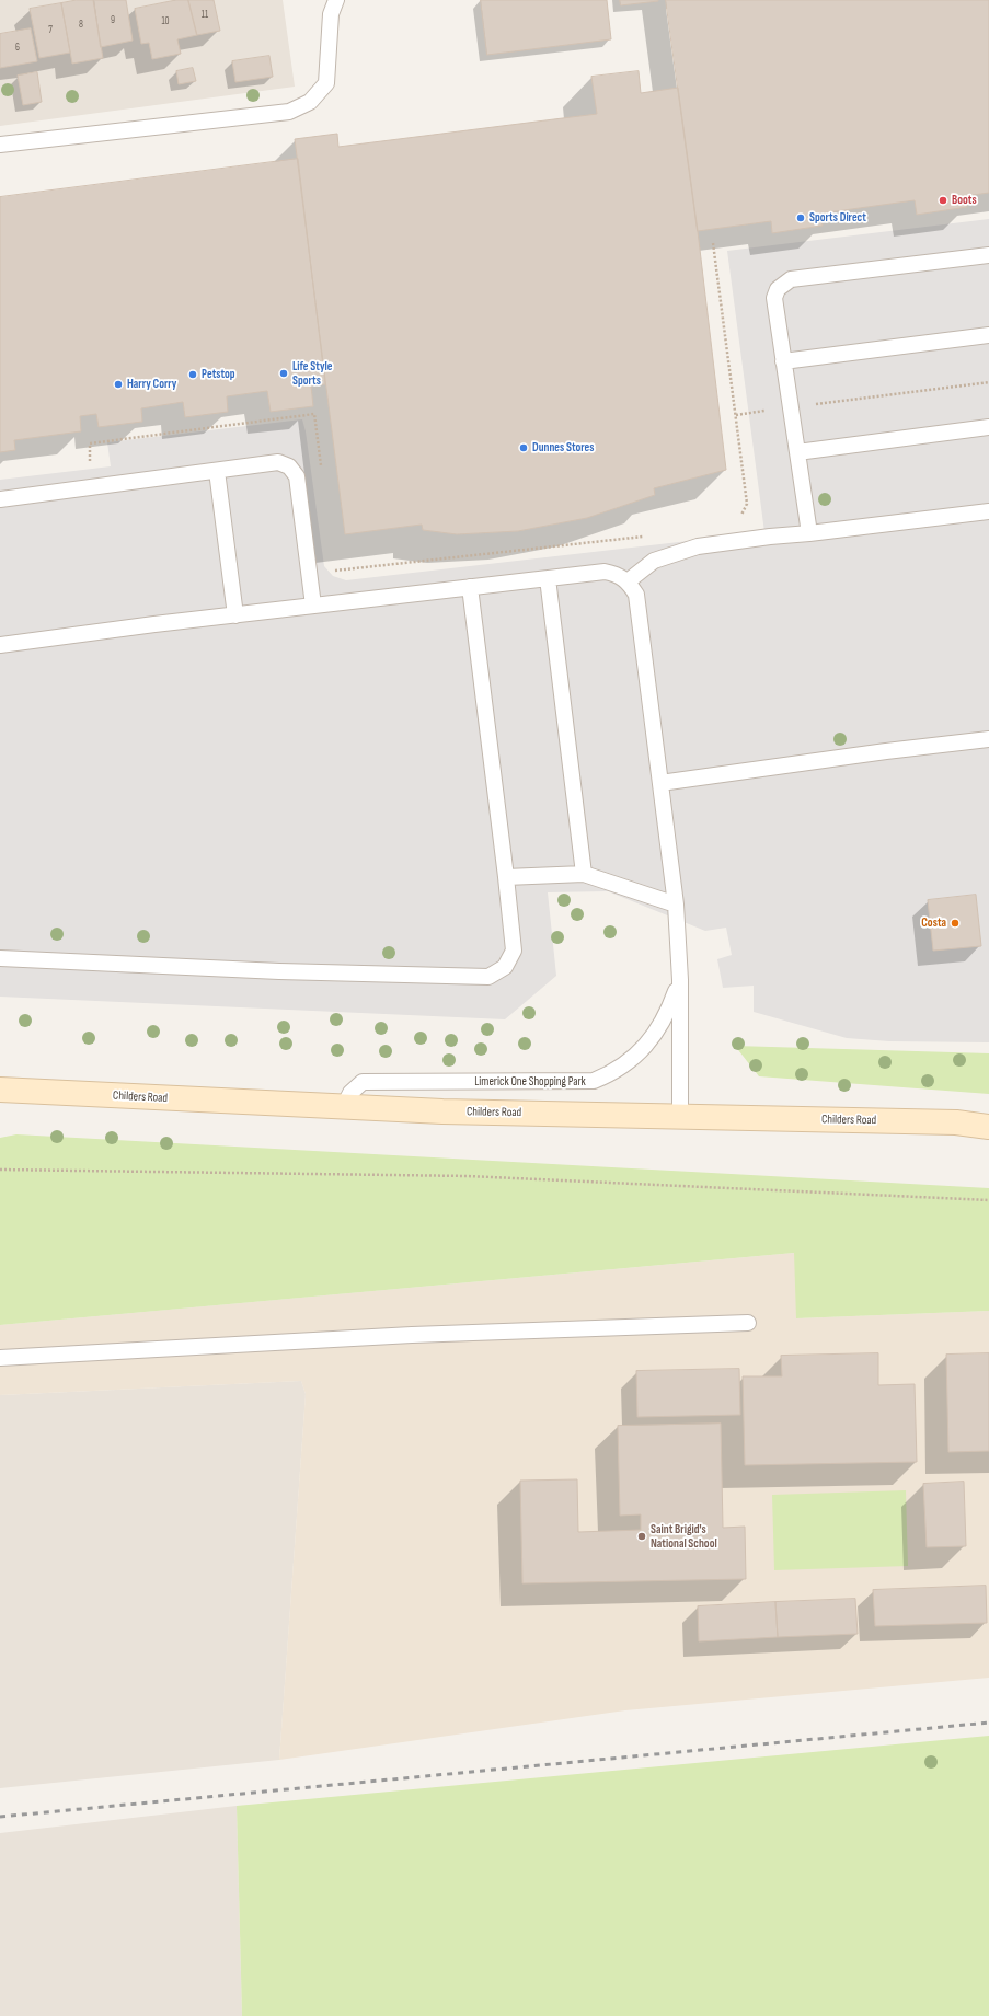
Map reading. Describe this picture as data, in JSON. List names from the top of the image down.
{
  "streets": {
    "main road": ["Childers Road"],
    "lane": ["Limerick One Shopping Park"]
  },
  "crossings": [
    ["Limerick One Shopping Park", "Childers Road"]
  ],
  "places": [
    "Boots",
    "Sports Direct",
    "Life Style Sports",
    "Petstop",
    "Harry Corry",
    "Dunnes Stores",
    "Costa",
    "Saint Brigid's National School"
  ],
  "house_numbers": [
    "11",
    "9",
    "10",
    "8",
    "7",
    "6"
  ]
}
